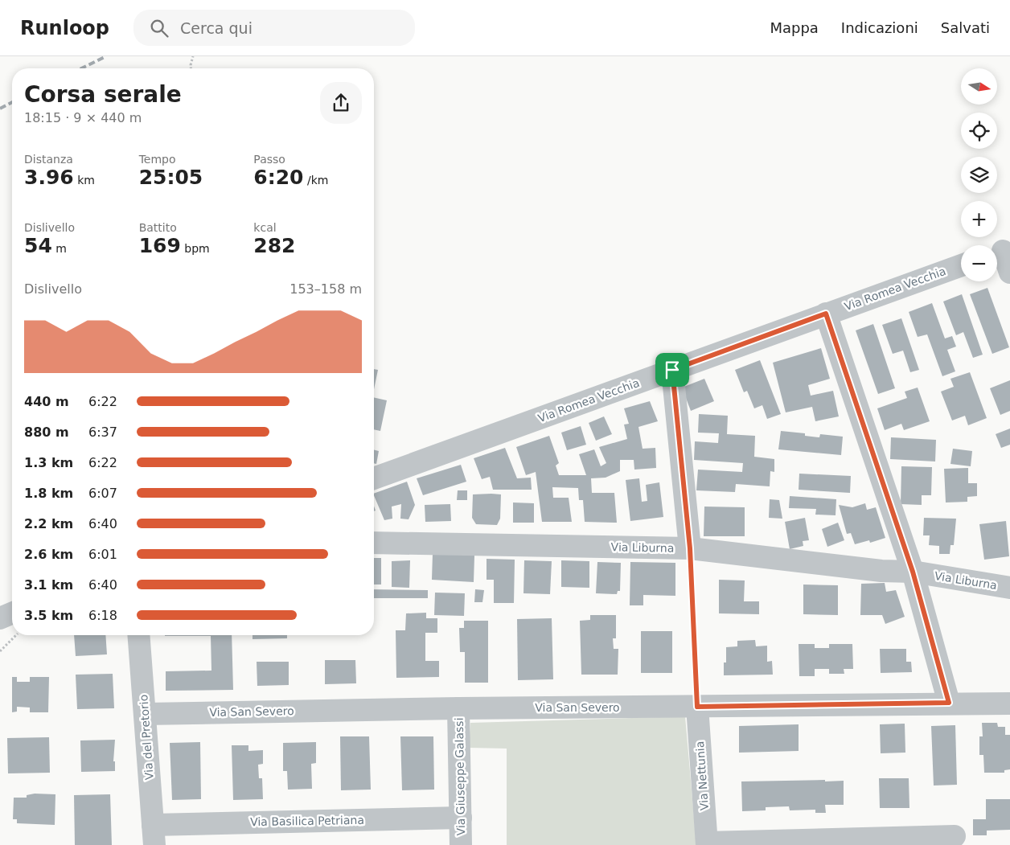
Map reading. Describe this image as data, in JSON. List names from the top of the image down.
{
  "streets": {
    "street": [
      "Via Romea Vecchia",
      "Via Liburna",
      "Via San Severo",
      "Via del Pretorio",
      "Via Nettunia",
      "Via Giuseppe Galassi",
      "Via Basilica Petriana"
    ]
  },
  "crossings": [
    ["Via San Severo", "Via del Pretorio"],
    ["Via San Severo", "Via Nettunia"],
    ["Via San Severo", "Via Giuseppe Galassi"],
    ["Via del Pretorio", "Via Basilica Petriana"],
    ["Via Giuseppe Galassi", "Via Basilica Petriana"]
  ],
  "north": "right",
  "page": {
    "header": "Runloop",
    "search": "Cerca qui",
    "nav": ["Mappa", "Indicazioni", "Salvati"],
    "map_buttons": ["+", "−"],
    "heading": ["Corsa serale", "18:15 · 9 × 440 m"],
    "stats": [
      ["Distanza", "3.96 km"],
      ["Tempo", "25:05"],
      ["Passo", "6:20 /km"],
      ["Dislivello", "54 m"],
      ["Battito", "169 bpm"],
      ["kcal", "282"]
    ],
    "chart": ["Dislivello", "153–158 m"],
    "list": [
      {
        "name": "440 m",
        "note": "6:22"
      },
      {
        "name": "880 m",
        "note": "6:37"
      },
      {
        "name": "1.3 km",
        "note": "6:22"
      },
      {
        "name": "1.8 km",
        "note": "6:07"
      },
      {
        "name": "2.2 km",
        "note": "6:40"
      },
      {
        "name": "2.6 km",
        "note": "6:01"
      },
      {
        "name": "3.1 km",
        "note": "6:40"
      },
      {
        "name": "3.5 km",
        "note": "6:18"
      }
    ]
  }
}
